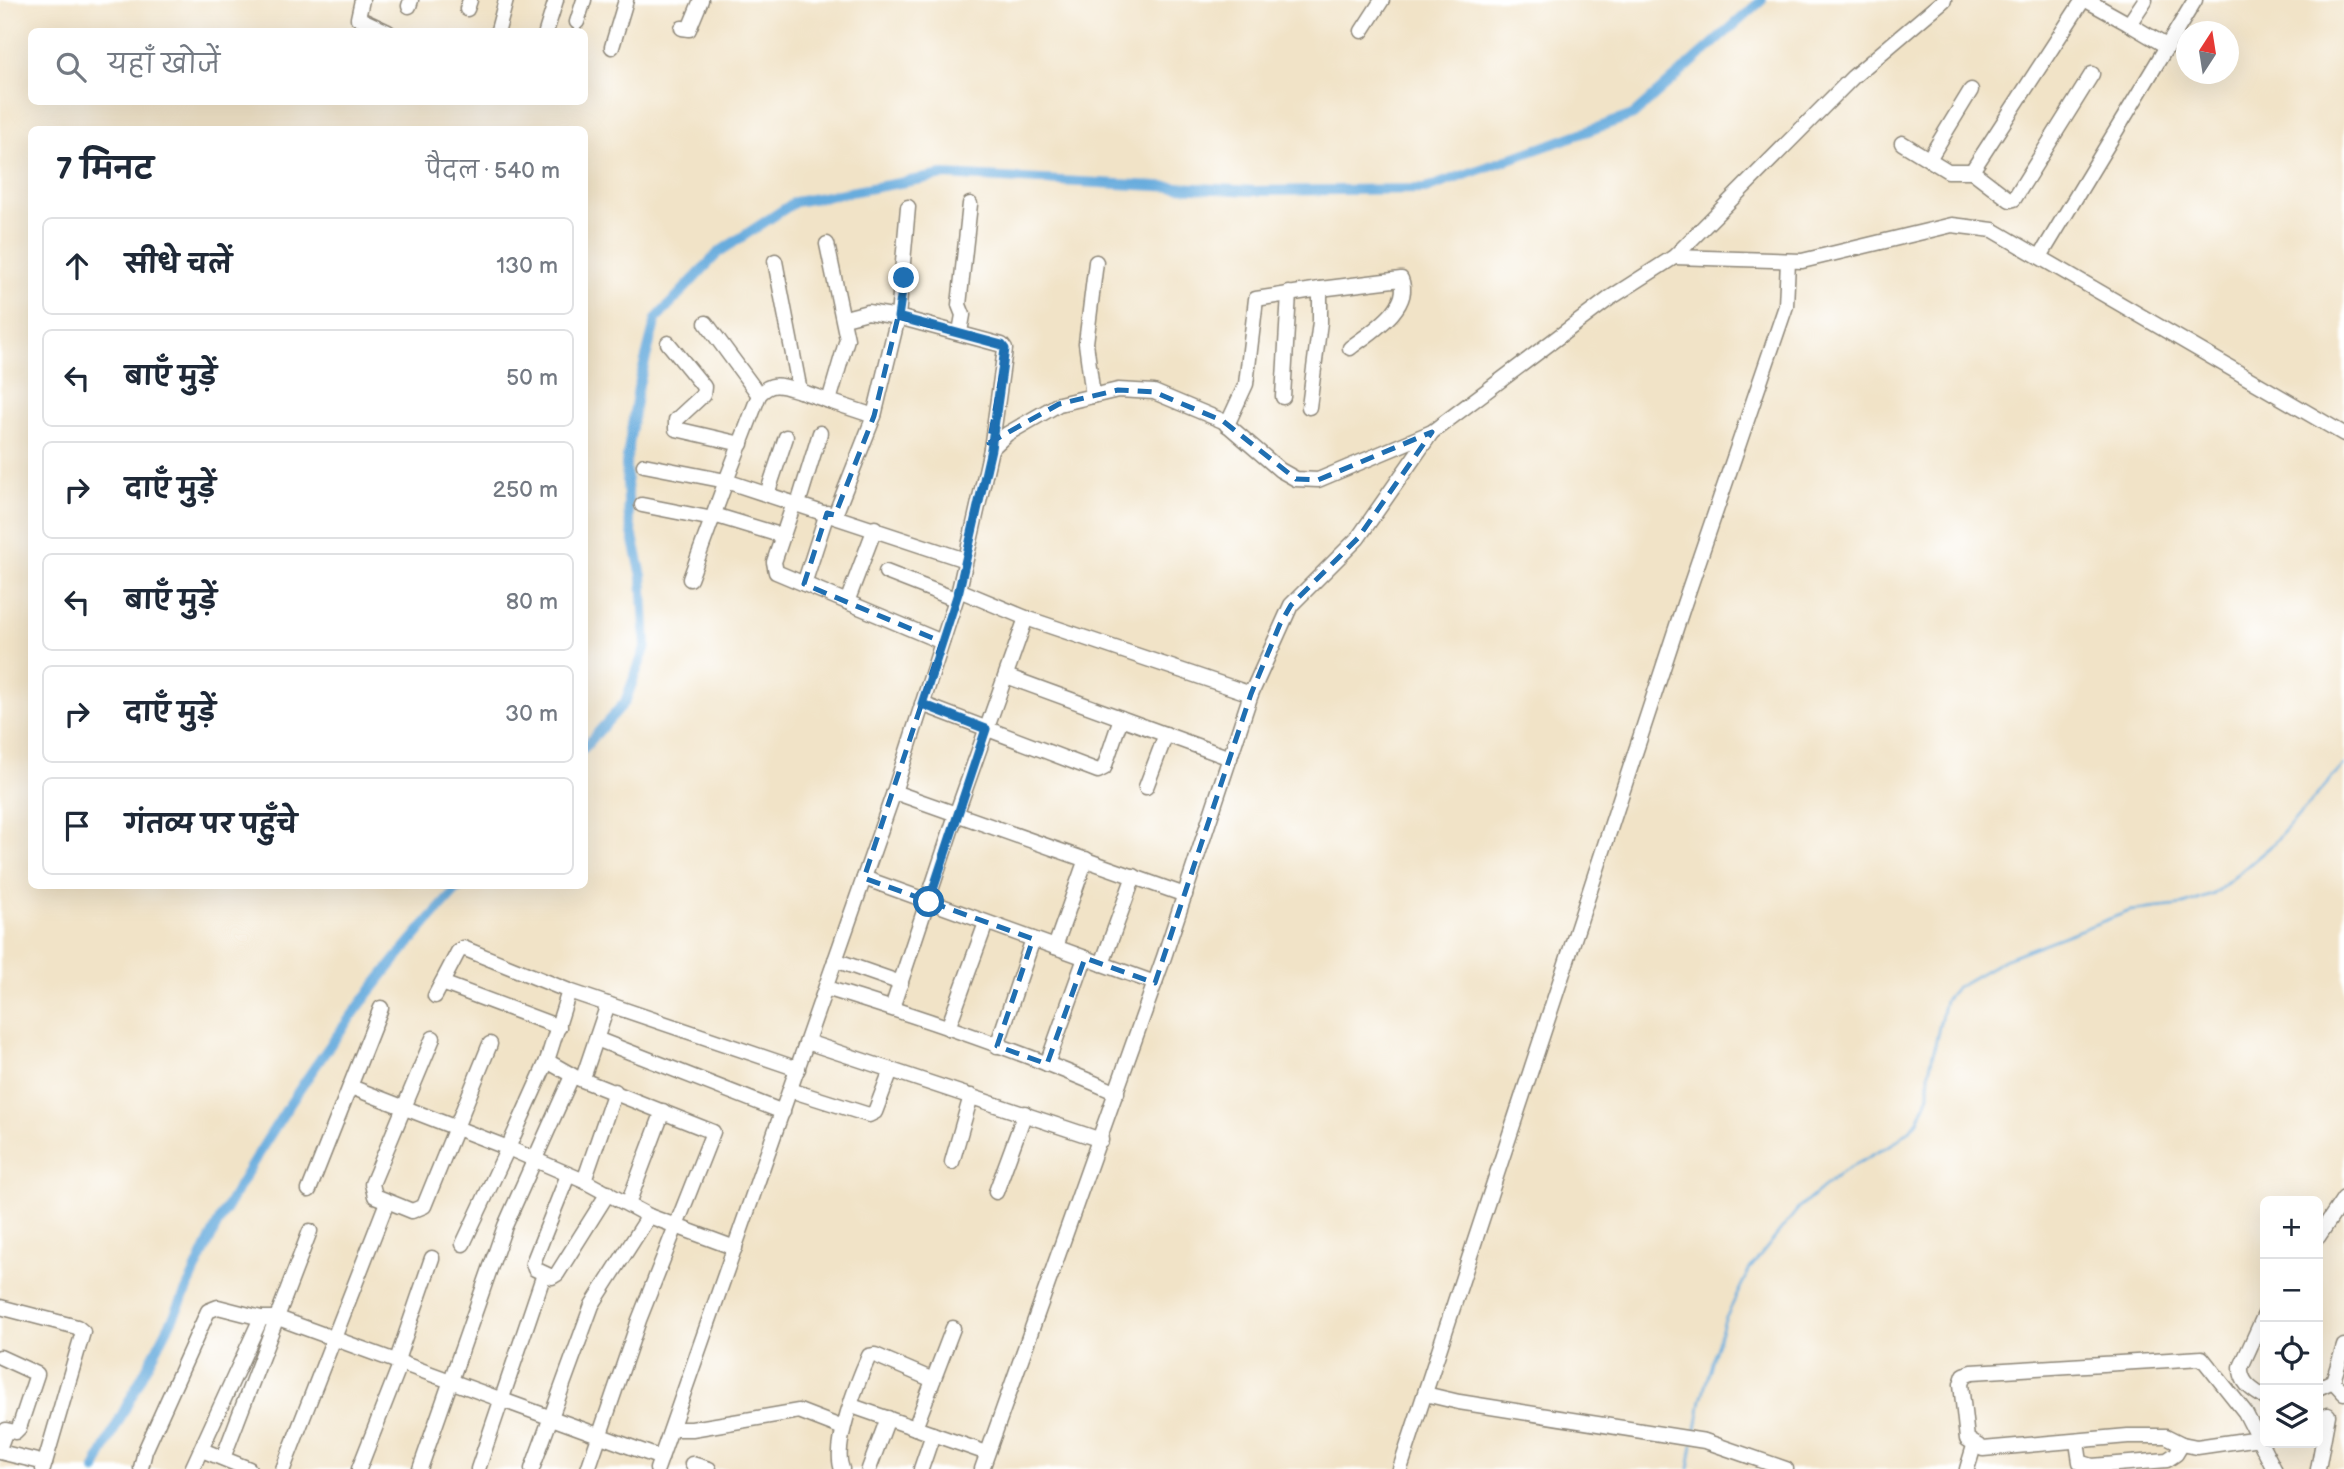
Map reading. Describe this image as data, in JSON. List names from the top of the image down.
{
  "north": "top",
  "page": {
    "search": "यहाँ खोजें",
    "heading": ["7 मिनट", "पैदल · 540 m"],
    "list": [
      ["सीधे चलें", "130 m"],
      ["बाएँ मुड़ें", "50 m"],
      ["दाएँ मुड़ें", "250 m"],
      ["बाएँ मुड़ें", "80 m"],
      ["दाएँ मुड़ें", "30 m"],
      "गंतव्य पर पहुँचे"
    ],
    "map_buttons": ["+", "−"]
  }
}
